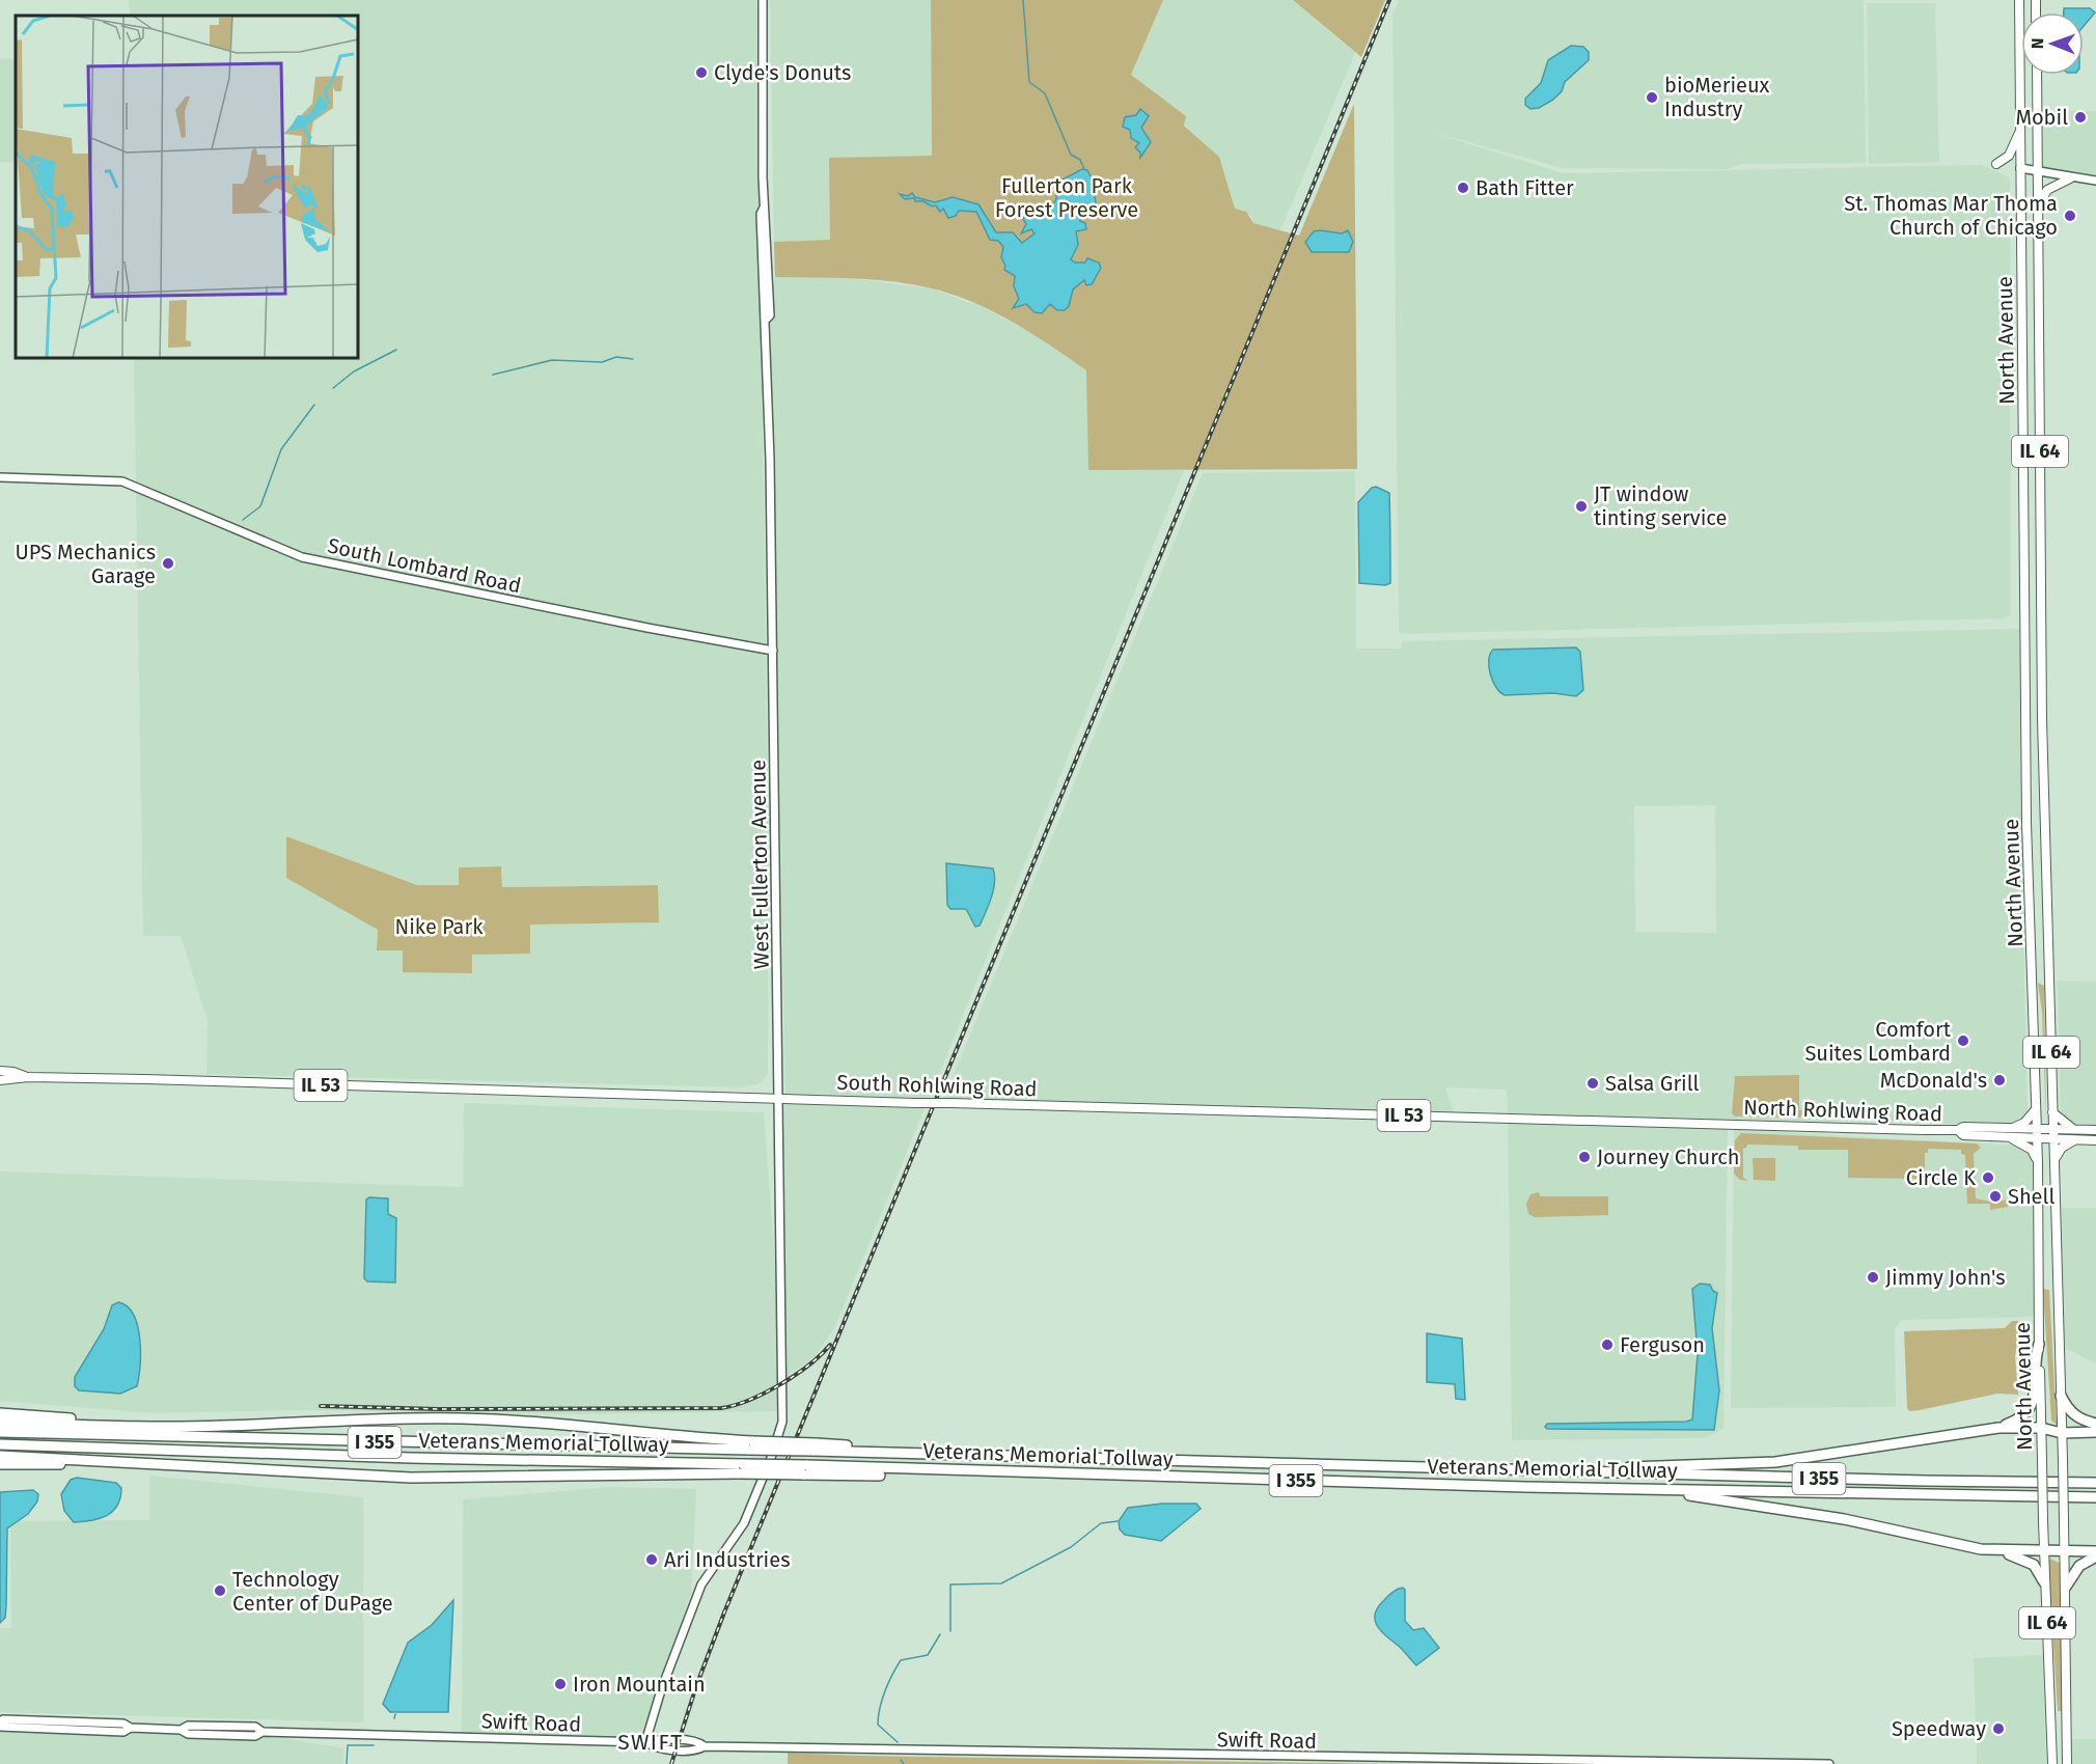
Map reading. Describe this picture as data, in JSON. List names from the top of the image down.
{
  "streets": {
    "highway": ["I 355", "Veterans Memorial Tollway"],
    "main road": [
      "North Avenue",
      "IL 64",
      "IL 53",
      "South Rohlwing Road",
      "North Rohlwing Road"
    ],
    "street": ["South Lombard Road", "West Fullerton Avenue", "Swift Road"]
  },
  "crossings": [
    ["North Avenue", "IL 53"],
    ["North Avenue", "North Rohlwing Road"],
    ["South Lombard Road", "West Fullerton Avenue"],
    ["West Fullerton Avenue", "South Rohlwing Road"],
    ["West Fullerton Avenue", "Swift Road"],
    ["IL 53", "South Rohlwing Road"],
    ["IL 53", "North Rohlwing Road"],
    ["South Rohlwing Road", "North Rohlwing Road"]
  ],
  "districts": ["SWIFT"],
  "parks": ["Fullerton Park Forest Preserve", "Nike Park"],
  "places": [
    "Clyde's Donuts",
    "bioMerieux Industry",
    "Mobil",
    "Bath Fitter",
    "St. Thomas Mar Thoma Church of Chicago",
    "JT window tinting service",
    "UPS Mechanics Garage",
    "Comfort Suites Lombard",
    "McDonald's",
    "Salsa Grill",
    "Journey Church",
    "Circle K",
    "Shell",
    "Jimmy John's",
    "Ferguson",
    "Ari Industries",
    "Technology Center of DuPage",
    "Iron Mountain",
    "Speedway"
  ],
  "north": "left"
}
